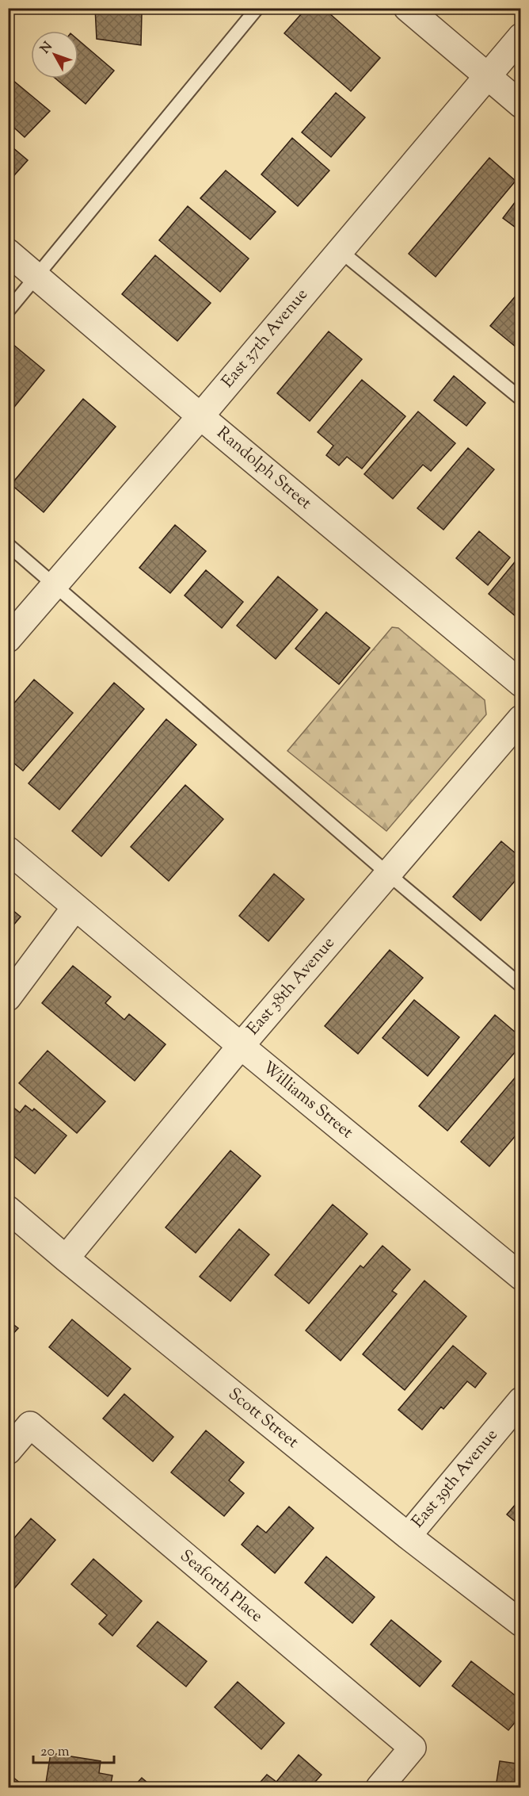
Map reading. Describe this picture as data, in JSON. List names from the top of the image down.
{
  "streets": {
    "street": [
      "East 37th Avenue",
      "Randolph Street",
      "East 38th Avenue",
      "Williams Street",
      "Scott Street",
      "East 39th Avenue",
      "Seaforth Place"
    ]
  },
  "crossings": [
    ["East 37th Avenue", "Randolph Street"],
    ["East 38th Avenue", "Williams Street"],
    ["East 38th Avenue", "Scott Street"],
    ["Scott Street", "East 39th Avenue"]
  ],
  "scale_bar": "20 m",
  "north": "top left"
}
